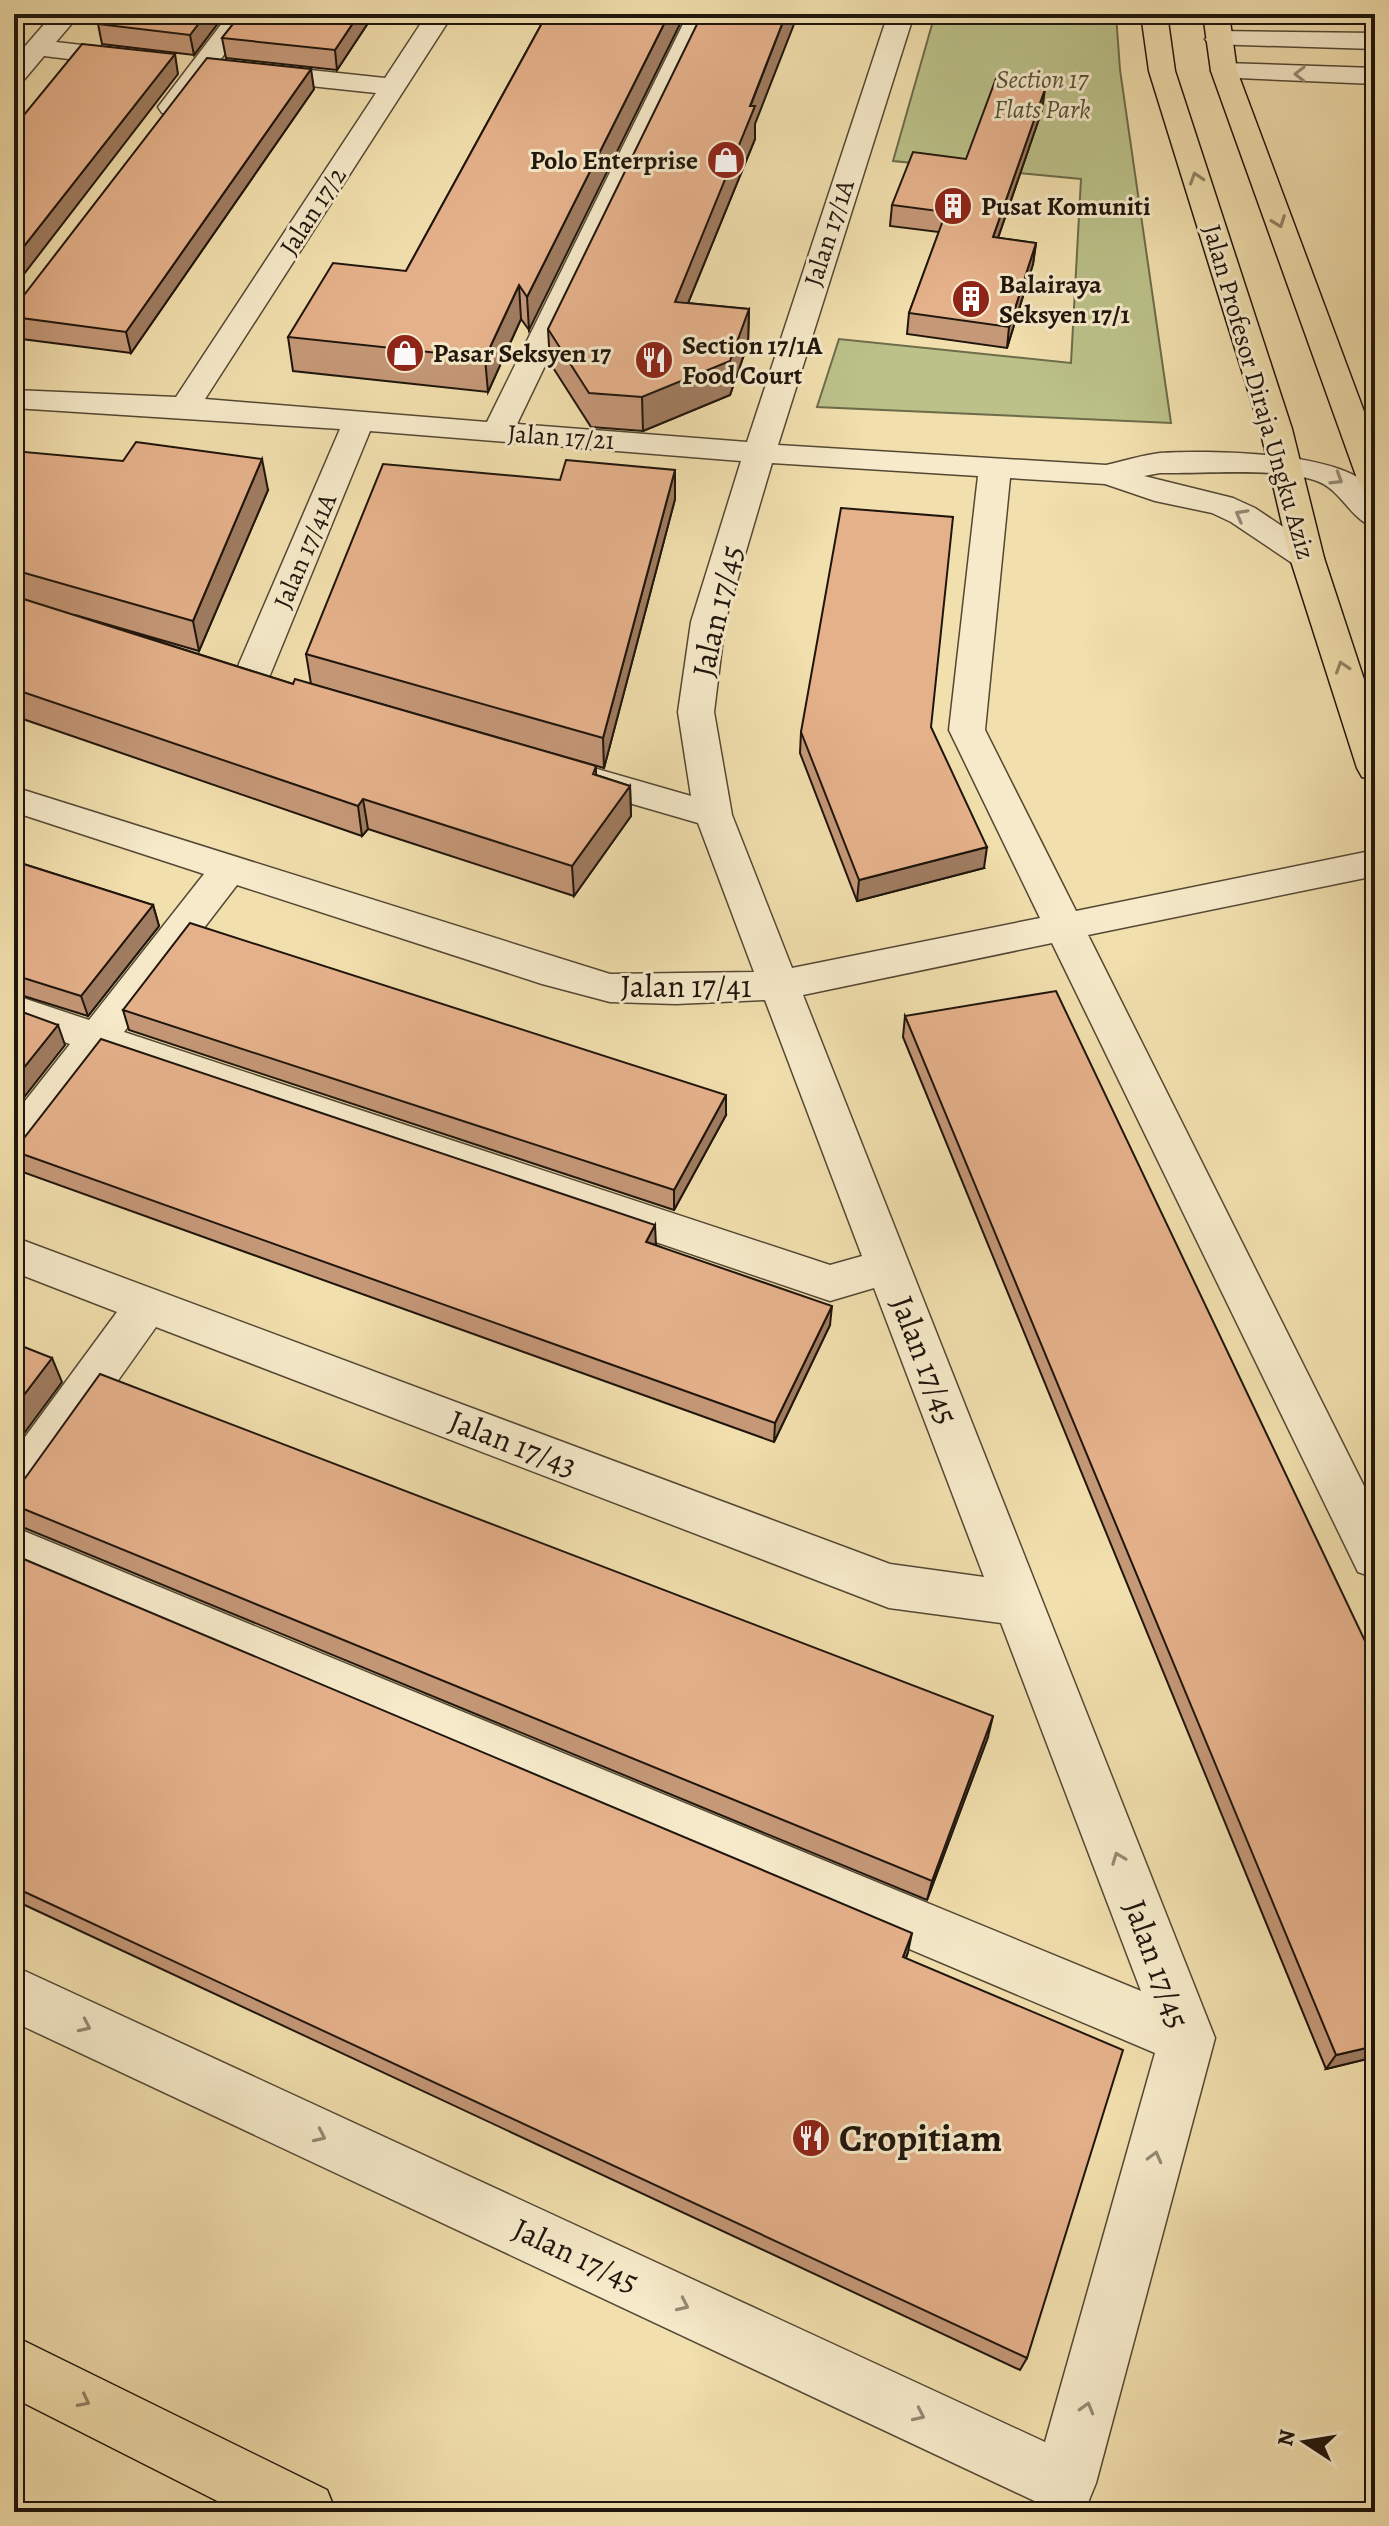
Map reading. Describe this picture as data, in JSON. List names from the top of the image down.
{
  "streets": {
    "main road": ["Jalan Profesor Diraja Ungku Aziz"],
    "street": [
      "Jalan 17/2",
      "Jalan 17/1A",
      "Jalan 17/21",
      "Jalan 17/41A",
      "Jalan 17/45",
      "Jalan 17/41",
      "Jalan 17/43"
    ]
  },
  "crossings": [
    ["Jalan 17/2", "Jalan 17/21"],
    ["Jalan 17/1A", "Jalan 17/21"],
    ["Jalan 17/1A", "Jalan 17/45"],
    ["Jalan Profesor Diraja Ungku Aziz", "Jalan 17/21"],
    ["Jalan 17/21", "Jalan 17/41A"],
    ["Jalan 17/21", "Jalan 17/45"],
    ["Jalan 17/45", "Jalan 17/41"],
    ["Jalan 17/45", "Jalan 17/43"]
  ],
  "parks": ["Section 17 Flats Park"],
  "places": {
    "shop": ["Polo Enterprise", "Pasar Seksyen 17"],
    "building": ["Pusat Komuniti", "Balairaya Seksyen 17/1"],
    "restaurant": ["Section 17/1A Food Court", "Cropitiam"]
  },
  "north": "left"
}
